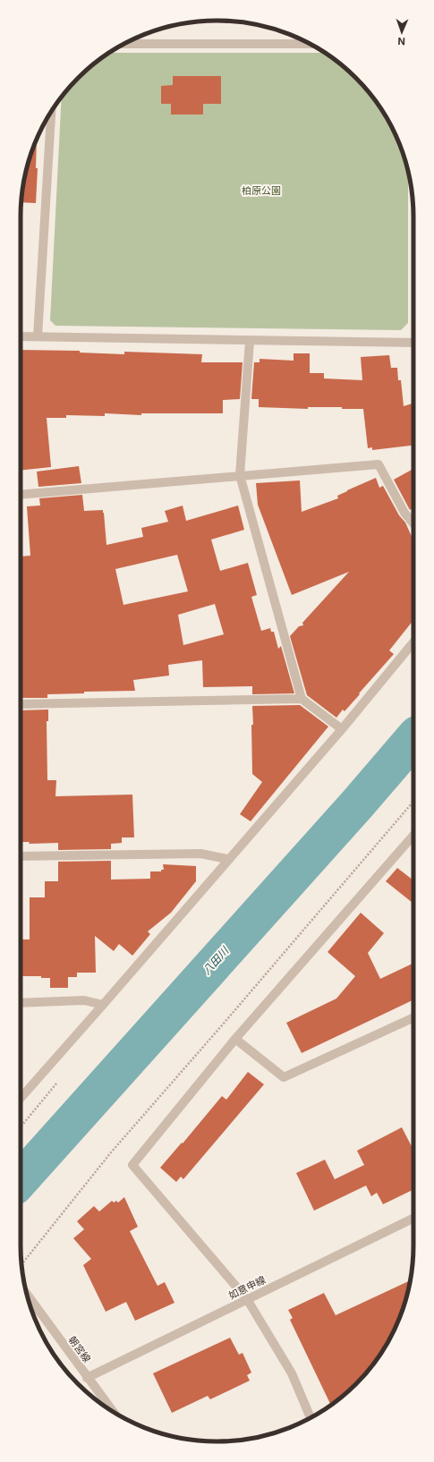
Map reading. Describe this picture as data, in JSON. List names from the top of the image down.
{
  "streets": {
    "street": ["如意申線", "朝宮線"]
  },
  "crossings": [
    ["如意申線", "朝宮線"]
  ],
  "water": ["八田川"],
  "parks": ["柏原公園"],
  "north": "bottom"
}
